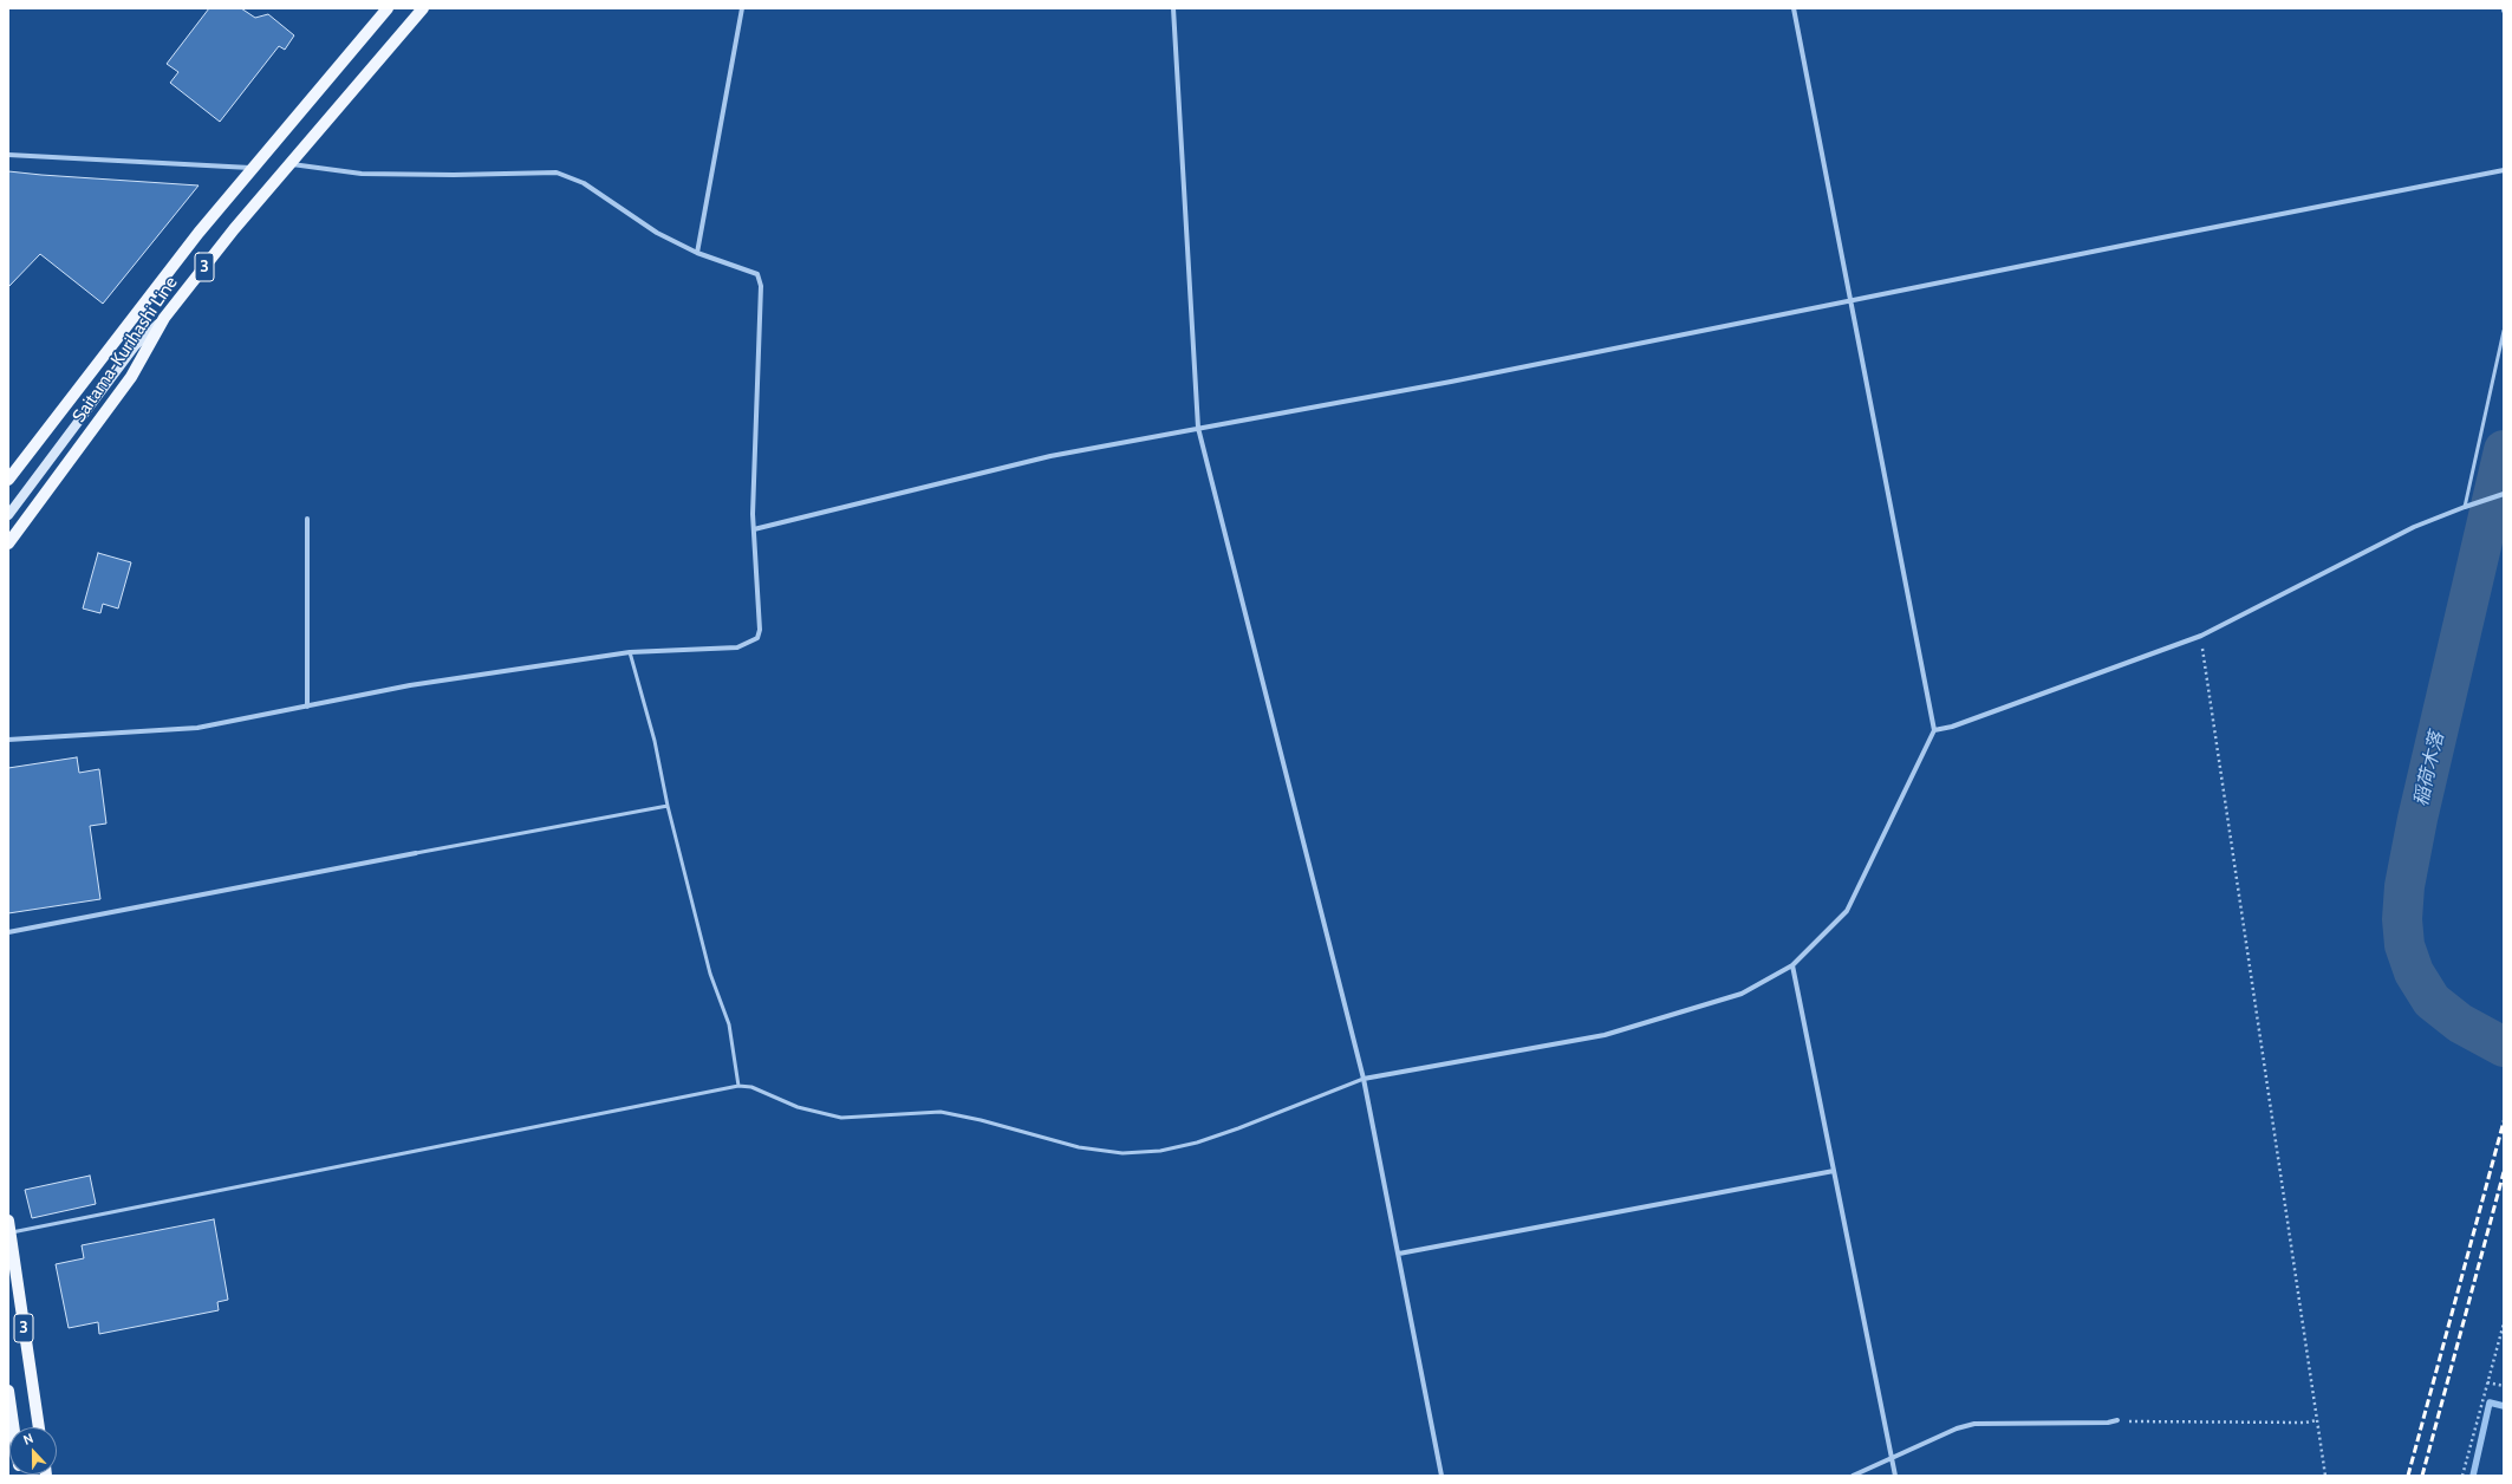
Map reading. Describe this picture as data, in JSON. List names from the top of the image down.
{
  "streets": {
    "main road": ["3", "Saitama-Kurihashi Line"]
  },
  "water": ["稲荷木落"],
  "north": "top"
}
